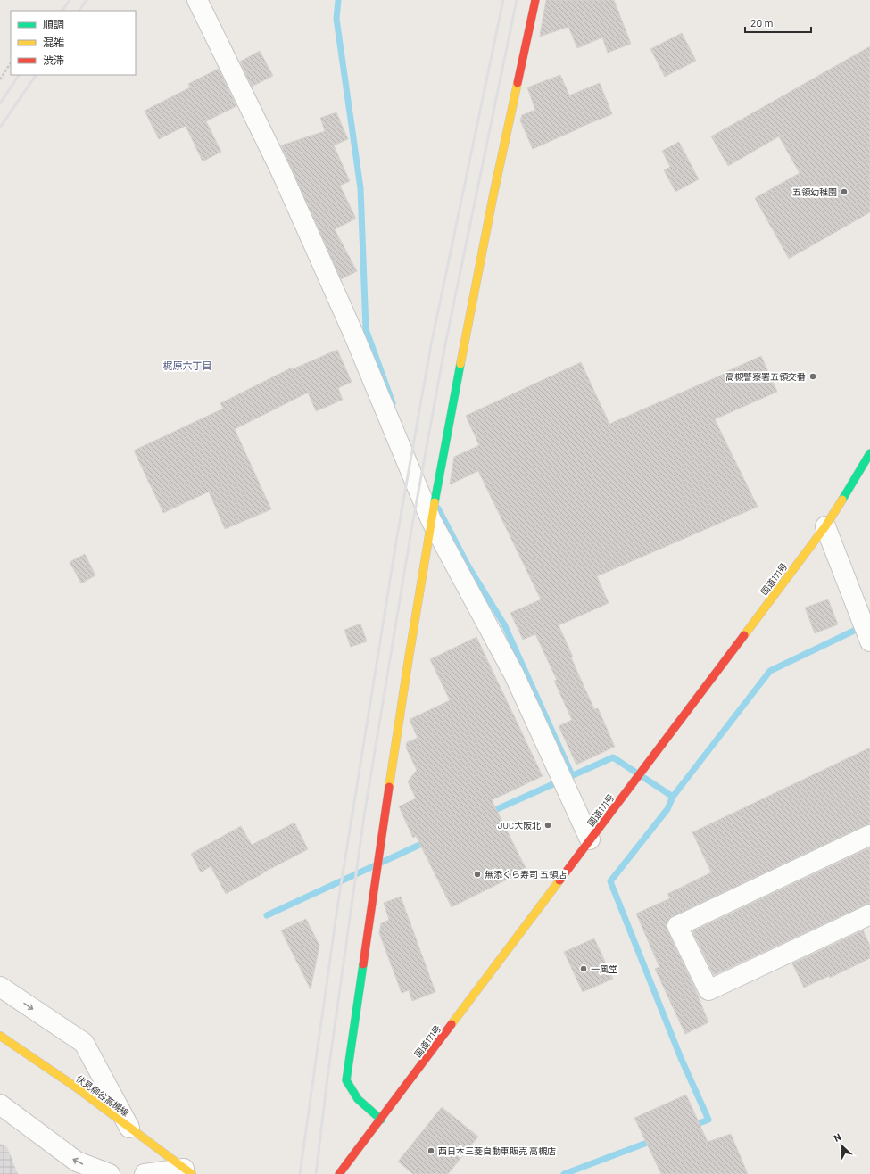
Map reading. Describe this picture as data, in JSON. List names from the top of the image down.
{
  "streets": {
    "main road": ["国道171号", "伏見柳谷高槻線"]
  },
  "districts": ["梶原六丁目"],
  "places": [
    "五領幼稚園",
    "高槻警察署五領交番",
    "JUC大阪北",
    "無添くら寿司 五領店",
    "一風堂",
    "西日本三菱自動車販売 高槻店"
  ],
  "legend": ["順調", "混雑", "渋滞"],
  "scale_bar": "20 m",
  "north": "top left"
}
